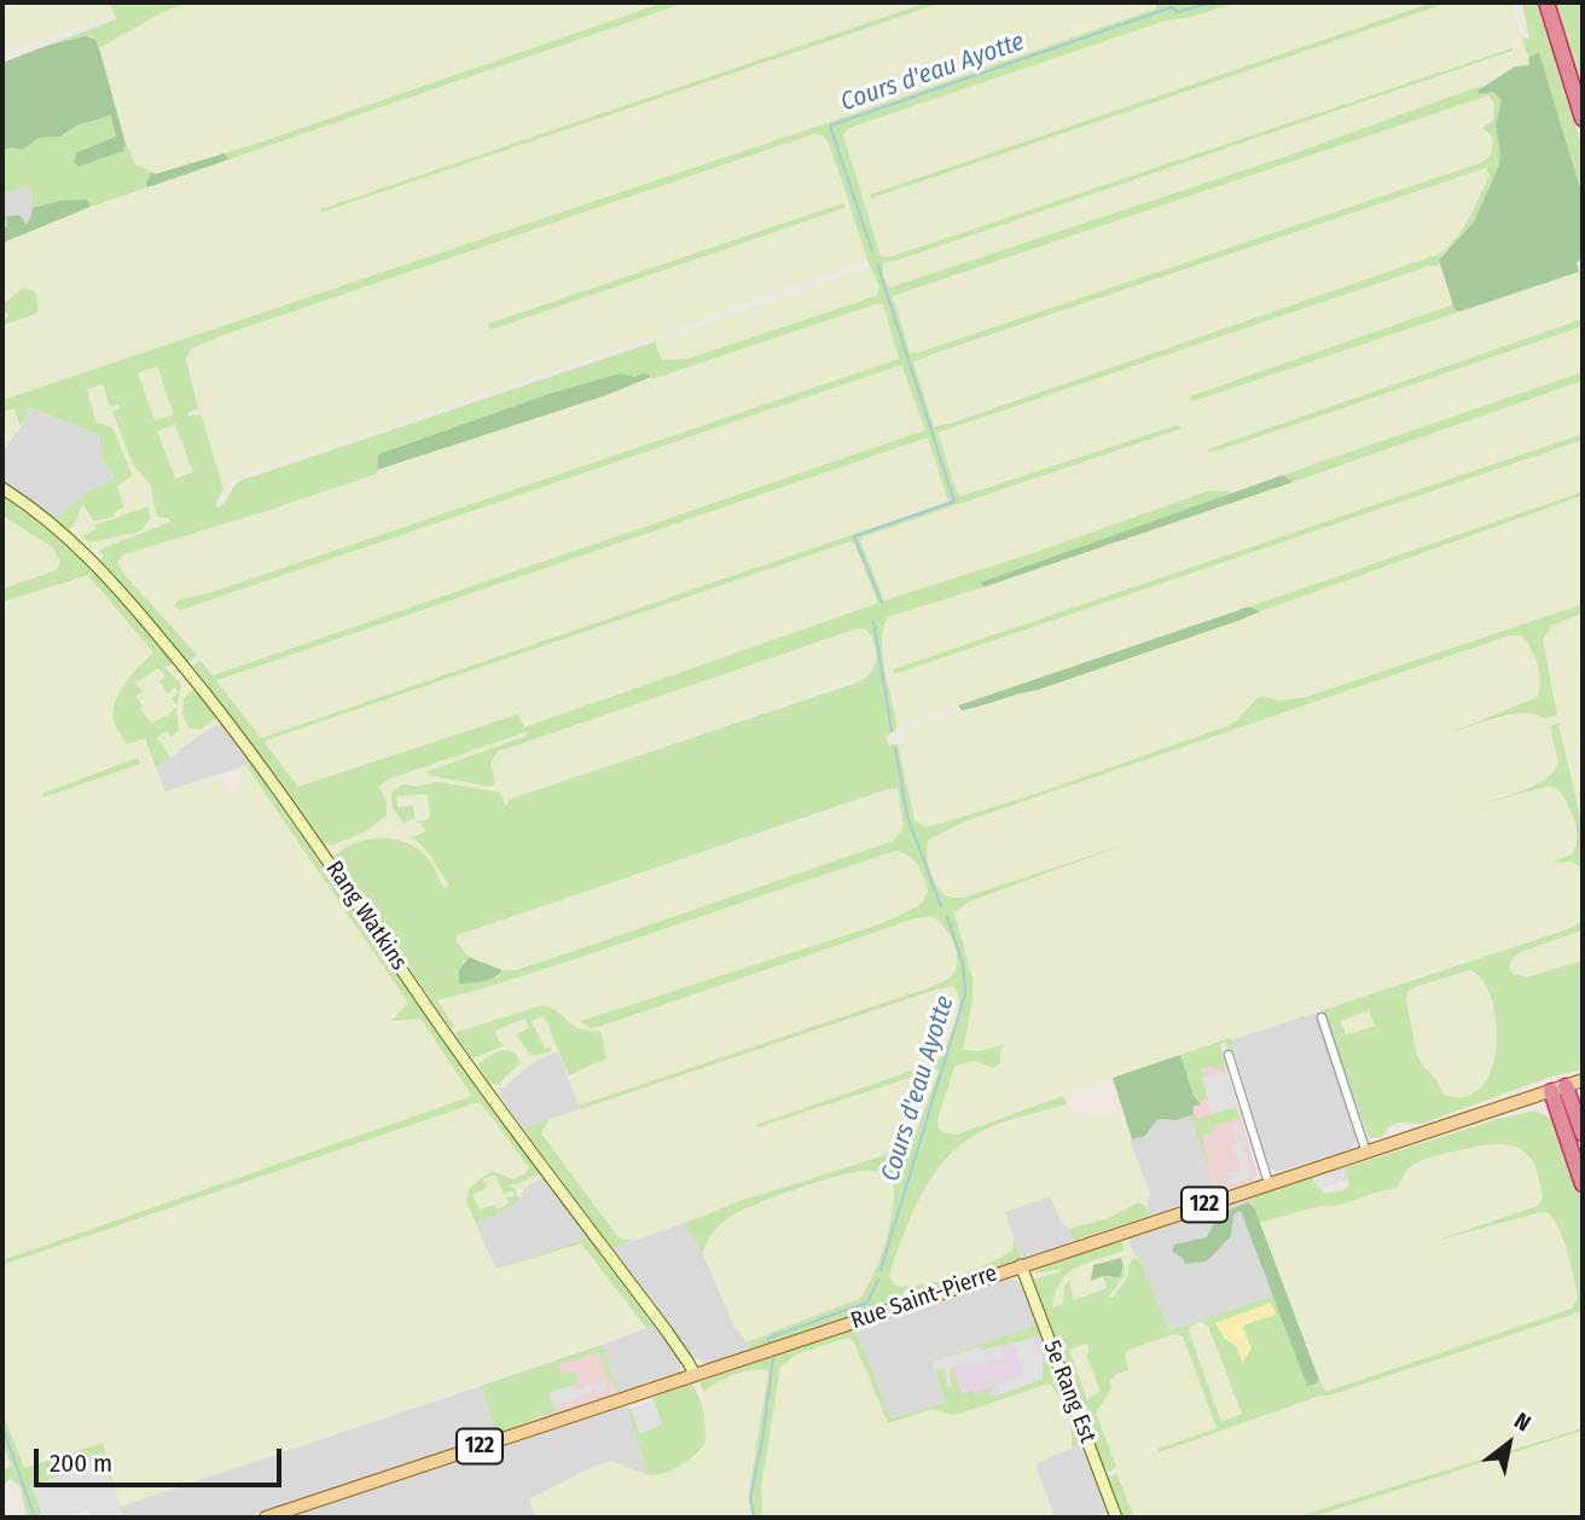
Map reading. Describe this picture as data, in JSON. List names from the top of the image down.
{
  "streets": {
    "main road": ["122", "Rue Saint-Pierre"],
    "street": ["Rang Watkins", "5e Rang Est"]
  },
  "crossings": [
    ["Rang Watkins", "Rue Saint-Pierre"],
    ["Rue Saint-Pierre", "5e Rang Est"]
  ],
  "water": ["Cours d'eau Ayotte"],
  "scale_bar": "200 m",
  "north": "top right"
}
